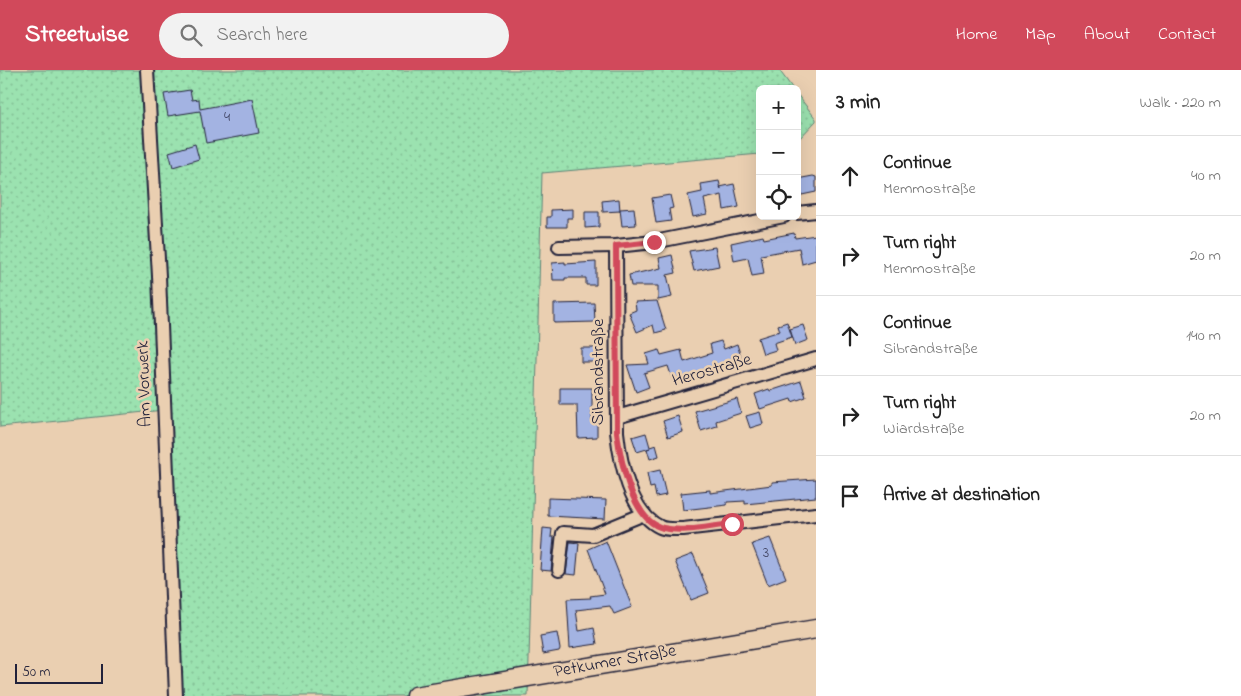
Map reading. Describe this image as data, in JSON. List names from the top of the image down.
{
  "streets": {
    "main road": ["Petkumer Straße"],
    "street": ["Herostraße", "Sibrandstraße", "Am Vorwerk"]
  },
  "crossings": [
    ["Herostraße", "Sibrandstraße"]
  ],
  "house_numbers": ["4", "3"],
  "scale_bar": "50 m",
  "page": {
    "header": "Streetwise",
    "search": "Search here",
    "nav": [
      "Home",
      "Map",
      "About",
      "Contact"
    ],
    "heading": ["3 min", "Walk · 220 m"],
    "map_buttons": ["+", "−"],
    "list": [
      ["Continue", "Memmostraße", "40 m"],
      ["Turn right", "Memmostraße", "20 m"],
      ["Continue", "Sibrandstraße", "140 m"],
      ["Turn right", "Wiardstraße", "20 m"],
      "Arrive at destination"
    ],
    "scale": "50 m"
  }
}
